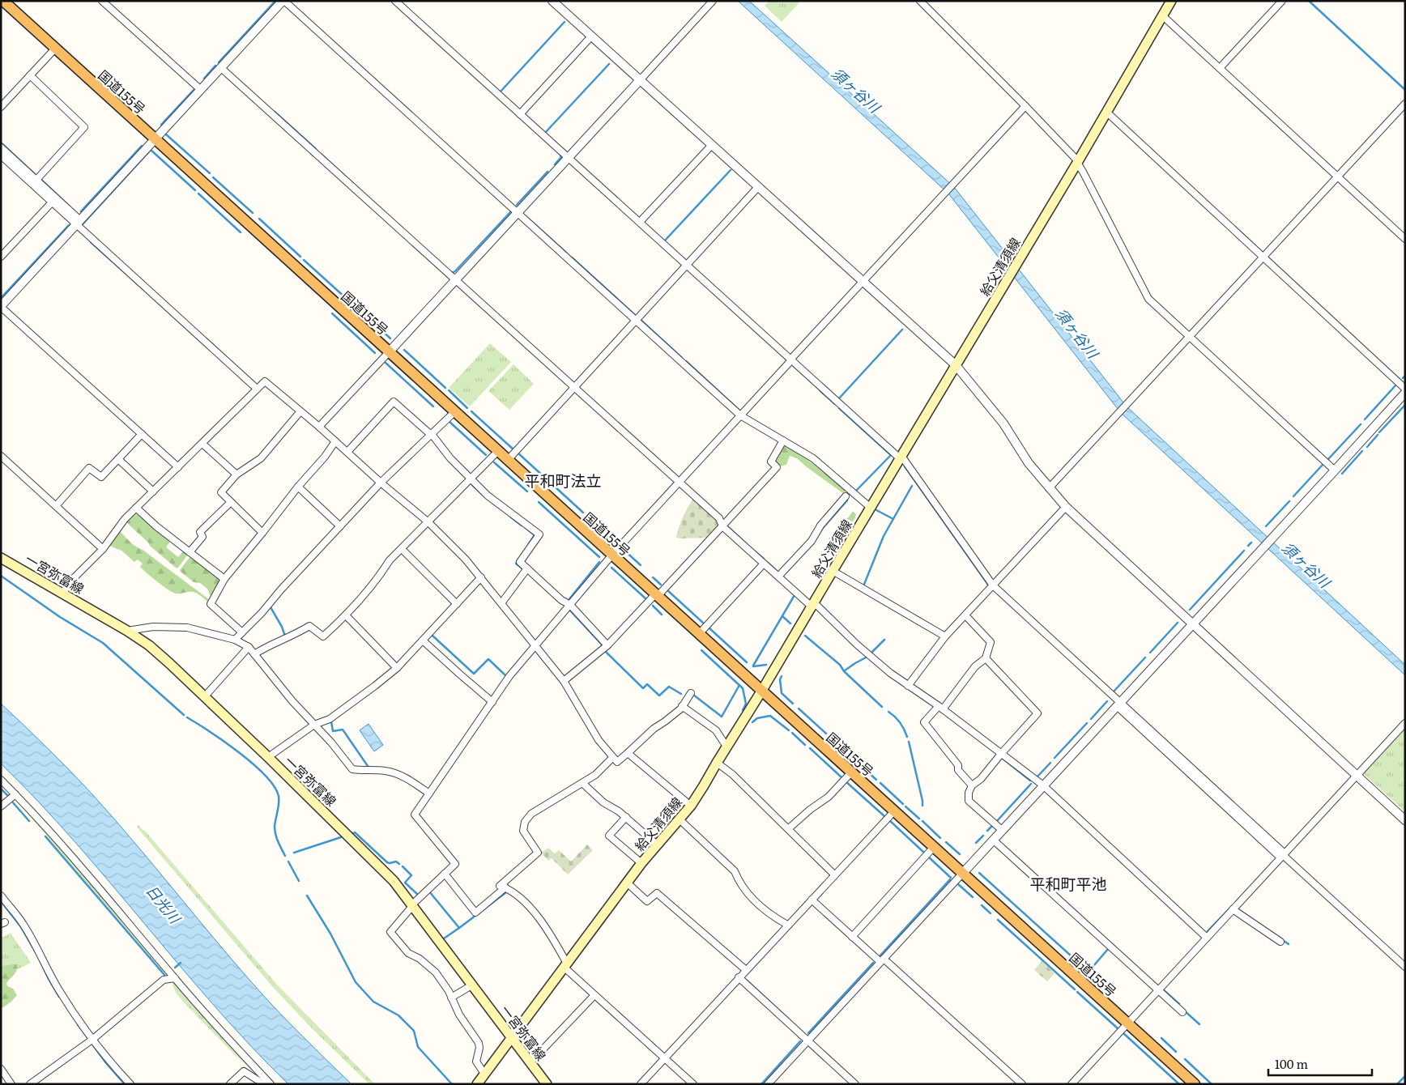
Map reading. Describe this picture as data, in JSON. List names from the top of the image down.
{
  "streets": {
    "highway": ["国道155号"],
    "main road": ["給父清須線", "一宮弥富線"]
  },
  "crossings": [
    ["国道155号", "給父清須線"],
    ["給父清須線", "一宮弥富線"]
  ],
  "districts": ["平和町法立", "平和町平池"],
  "water": ["須ヶ谷川", "日光川"],
  "scale_bar": "100 m"
}
